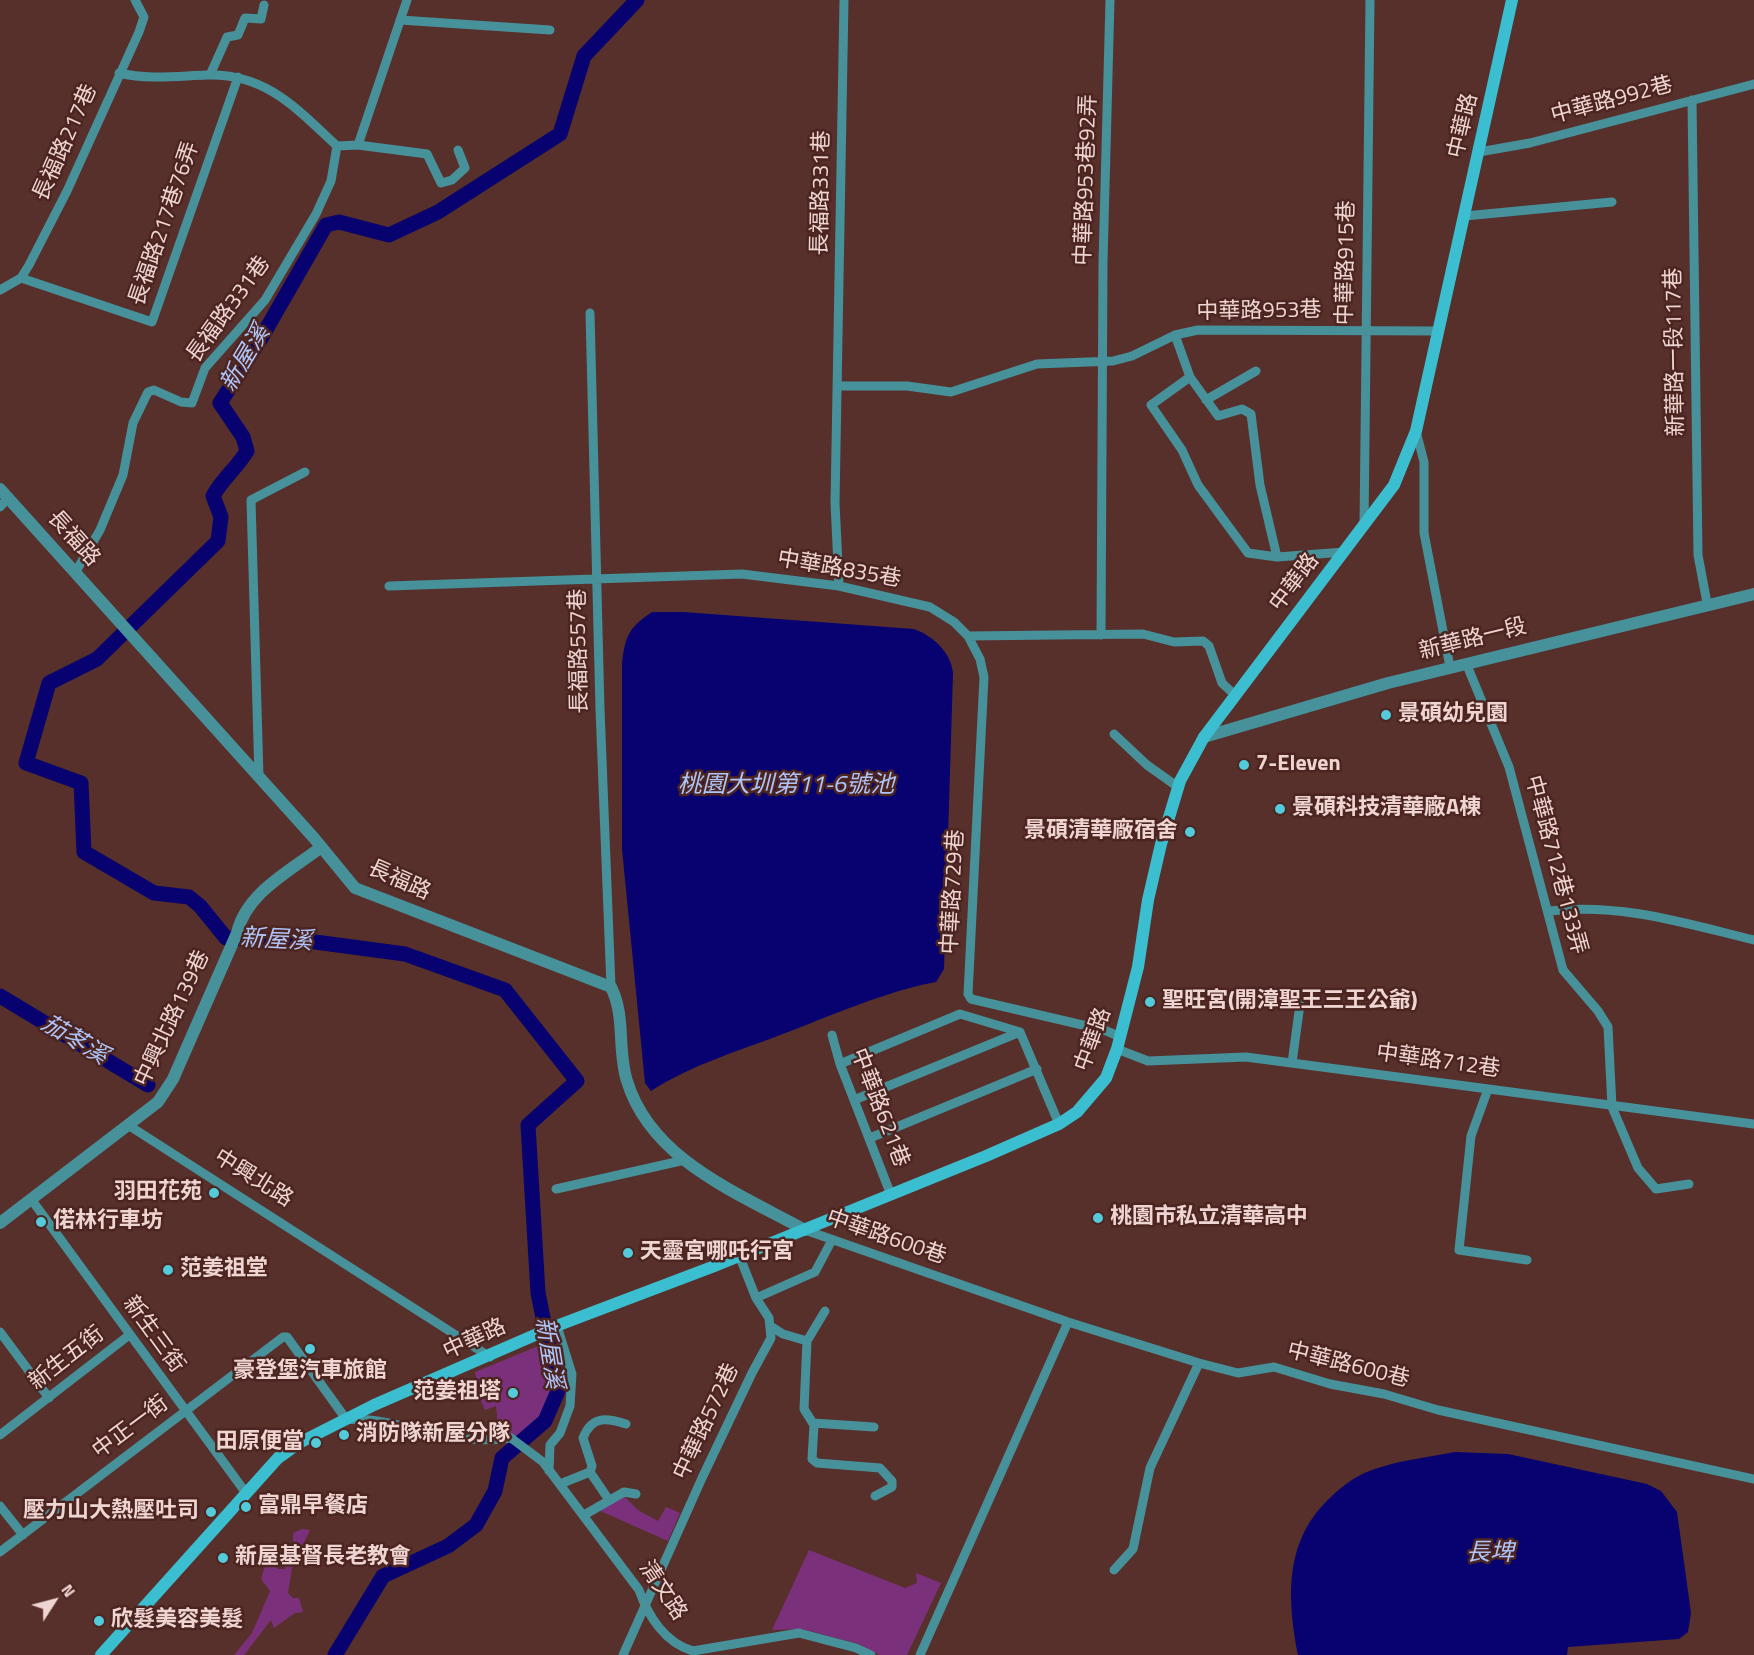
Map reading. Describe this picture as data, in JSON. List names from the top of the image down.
{
  "streets": {
    "main road": ["中華路"],
    "street": [
      "中華路992巷",
      "長福路217巷",
      "中華路953巷92弄",
      "長福路331巷",
      "長福路217巷76弄",
      "中華路915巷",
      "中華路953巷",
      "新華路一段117巷",
      "長福路",
      "中華路835巷",
      "新華路一段",
      "長福路557巷",
      "中華路712巷133弄",
      "中華路729巷",
      "中興北路139巷",
      "中華路712巷",
      "中華路621巷",
      "中興北路",
      "中華路600巷",
      "新生三街",
      "新生五街",
      "中華路572巷",
      "中正一街",
      "清文路"
    ]
  },
  "crossings": [
    ["中華路992巷", "中華路"],
    ["中華路992巷", "新華路一段117巷"],
    ["中華路", "中華路915巷"],
    ["中華路", "中華路953巷"],
    ["中華路", "新華路一段"],
    ["中華路", "中華路729巷"],
    ["中華路", "中華路712巷"],
    ["中華路", "中華路621巷"],
    ["中華路", "中興北路"],
    ["中華路", "中華路600巷"],
    ["中華路", "新生三街"],
    ["中華路", "中正一街"],
    ["中華路", "清文路"],
    ["長福路217巷", "長福路217巷76弄"],
    ["中華路953巷92弄", "中華路953巷"],
    ["長福路331巷", "中華路953巷"],
    ["長福路331巷", "長福路"],
    ["長福路331巷", "中華路835巷"],
    ["中華路915巷", "中華路953巷"],
    ["新華路一段117巷", "新華路一段"],
    ["長福路", "長福路557巷"],
    ["長福路", "中興北路139巷"],
    ["中華路835巷", "長福路557巷"],
    ["中華路835巷", "中華路729巷"],
    ["新華路一段", "中華路712巷133弄"],
    ["中華路712巷133弄", "中華路712巷"],
    ["中華路729巷", "中華路712巷"],
    ["中興北路139巷", "中興北路"],
    ["新生三街", "新生五街"],
    ["新生三街", "中正一街"],
    ["中華路572巷", "清文路"],
    ["中正一街", "清文路"]
  ],
  "water": [
    "新屋溪",
    "桃園大圳第11-6號池",
    "茄苳溪",
    "長埤"
  ],
  "places": [
    "景碩幼兒園",
    "7-Eleven",
    "景碩科技清華廠A棟",
    "景碩清華廠宿舍",
    "聖旺宮(開漳聖王三王公爺)",
    "羽田花苑",
    "桃園市私立清華高中",
    "偌林行車坊",
    "天靈宮哪吒行宮",
    "范姜祖堂",
    "豪登堡汽車旅館",
    "范姜祖塔",
    "消防隊新屋分隊",
    "田原便當",
    "富鼎早餐店",
    "壓力山大熱壓吐司",
    "新屋基督長老教會",
    "欣髮美容美髮"
  ],
  "north": "top right"
}
